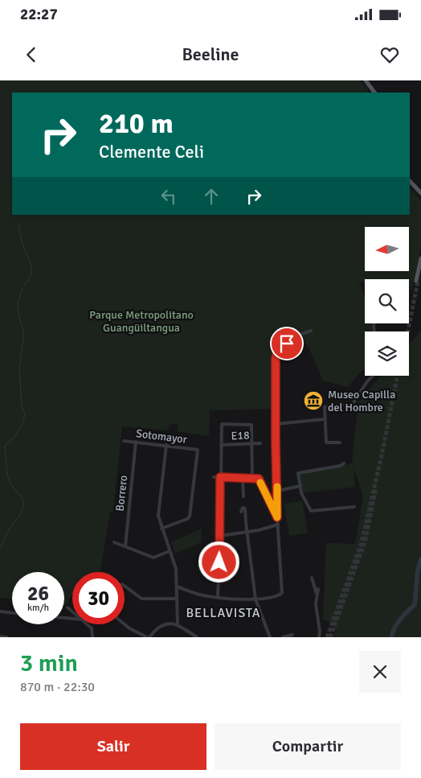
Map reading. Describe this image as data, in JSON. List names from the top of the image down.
{
  "streets": {
    "street": ["E18", "Sotomayor", "Borrero"]
  },
  "crossings": [
    ["Sotomayor", "Borrero"]
  ],
  "districts": ["BELLAVISTA"],
  "parks": ["Parque Metropolitano Guangüiltangua"],
  "places": {
    "museum": ["Museo Capilla del Hombre"]
  },
  "north": "left",
  "page": {
    "status": "22:27",
    "header": "Beeline",
    "turn": ["210 m", "Clemente Celi"],
    "speed": "26 km/h",
    "limit": "30",
    "heading": ["3 min", "870 m · 22:30"],
    "buttons": ["Salir", "Compartir"]
  }
}
